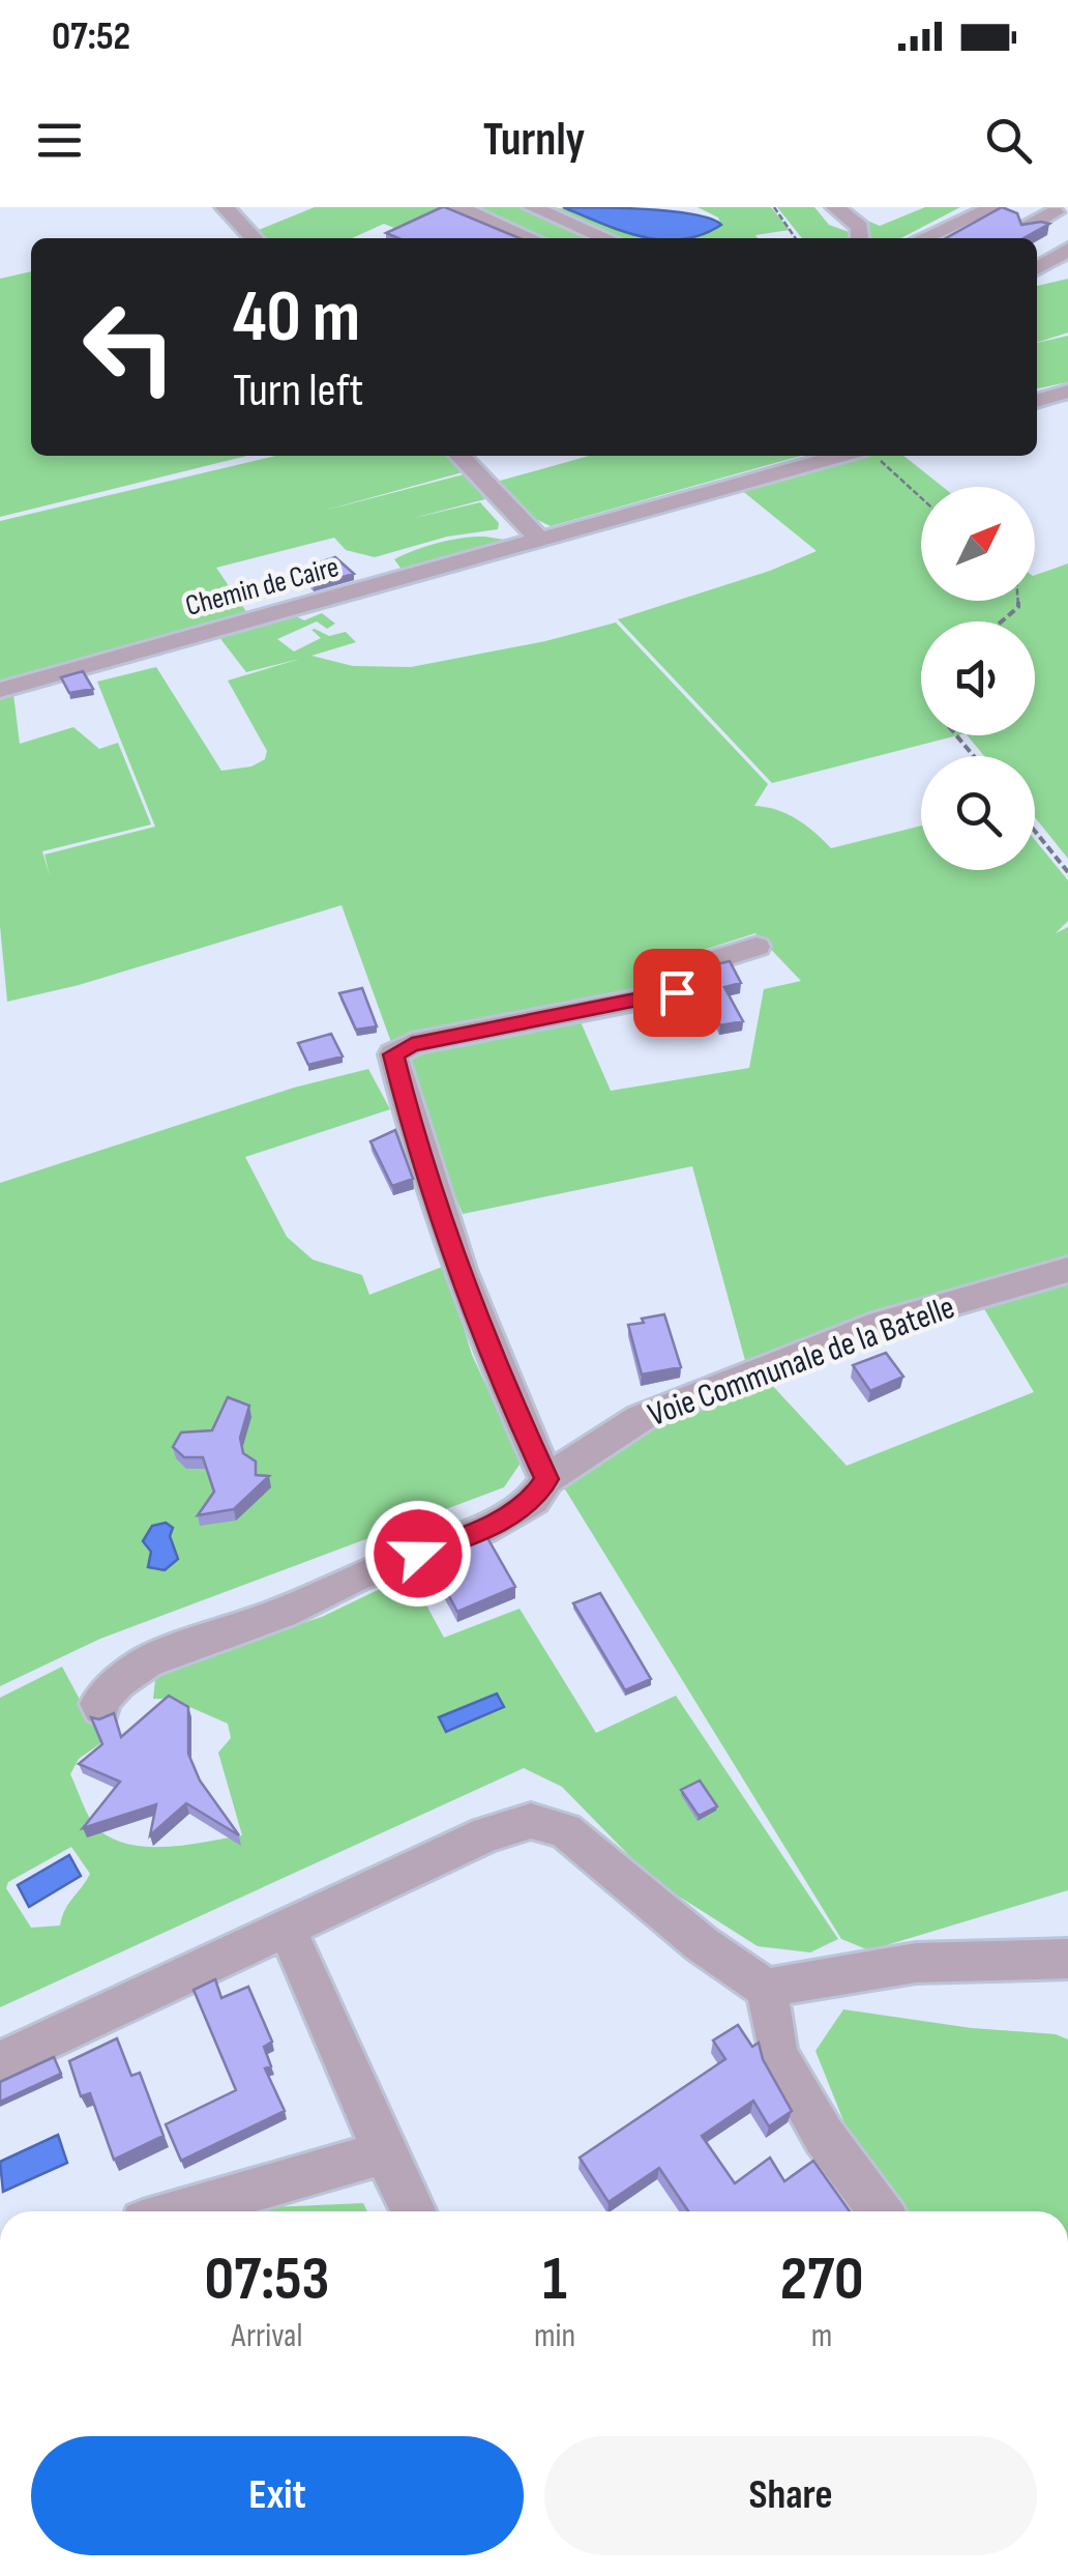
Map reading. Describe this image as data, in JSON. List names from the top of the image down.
{
  "streets": {
    "street": ["Chemin de Caire", "Voie Communale de la Batelle"]
  },
  "north": "top right",
  "page": {
    "status": "07:52",
    "header": "Turnly",
    "turn": ["40 m", "Turn left"],
    "eta": [
      "07:53",
      "Arrival",
      "1",
      "min",
      "270",
      "m"
    ],
    "buttons": ["Exit", "Share"]
  }
}
